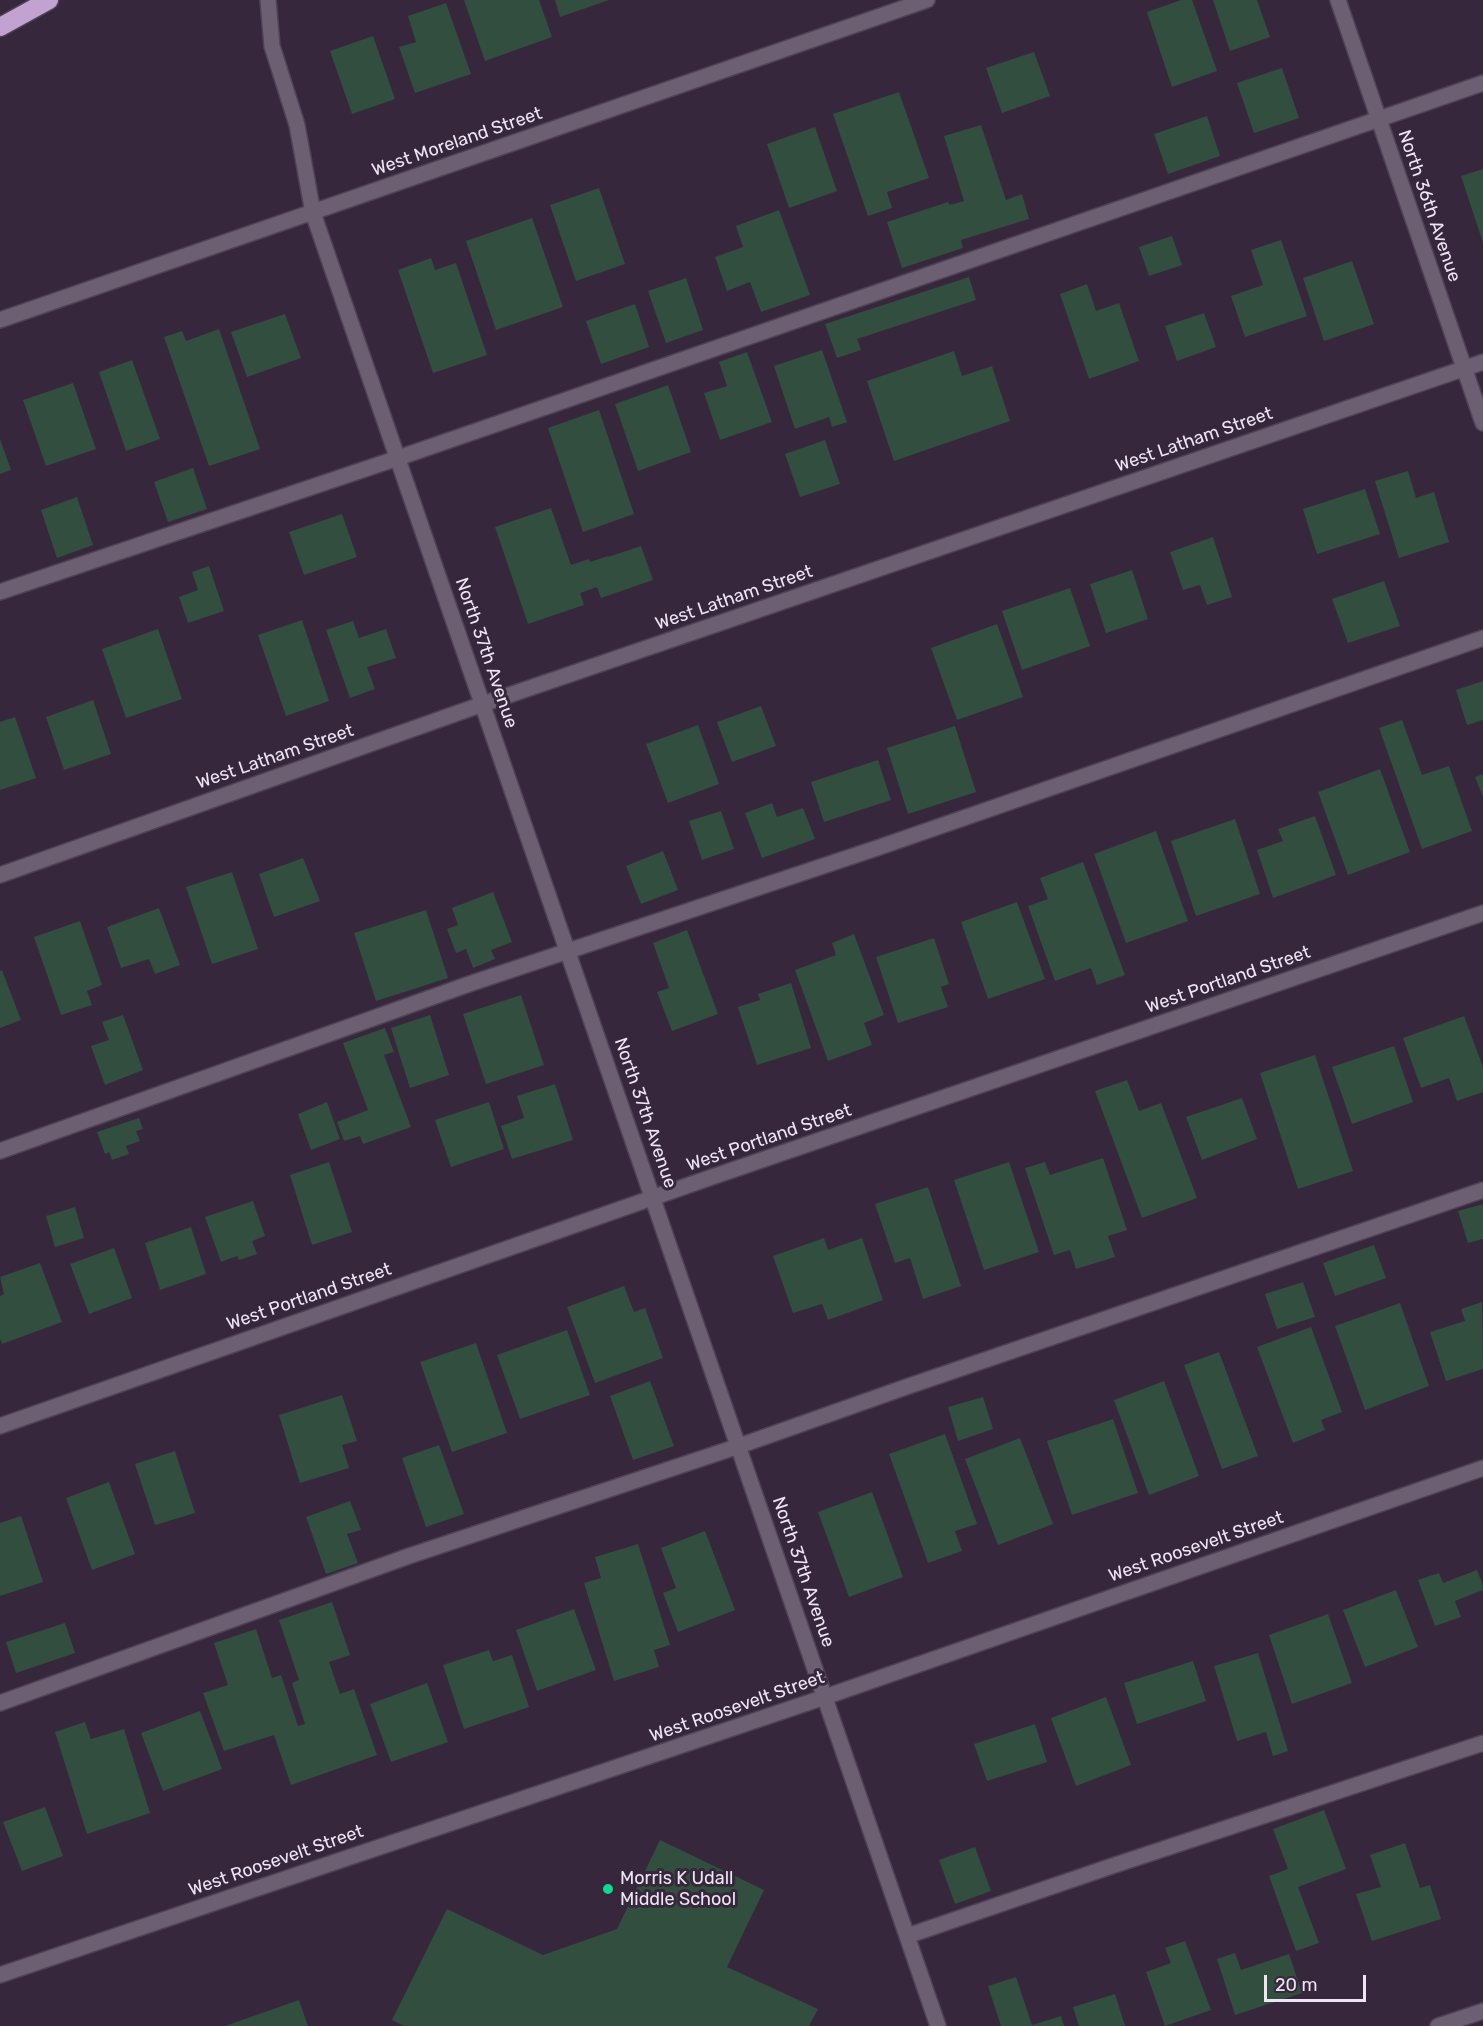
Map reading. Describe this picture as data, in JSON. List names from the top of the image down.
{
  "streets": {
    "street": [
      "West Moreland Street",
      "North 36th Avenue",
      "West Latham Street",
      "North 37th Avenue",
      "West Portland Street",
      "West Roosevelt Street"
    ]
  },
  "crossings": [
    ["West Moreland Street", "North 37th Avenue"],
    ["North 36th Avenue", "West Latham Street"],
    ["West Latham Street", "North 37th Avenue"],
    ["North 37th Avenue", "West Portland Street"],
    ["North 37th Avenue", "West Roosevelt Street"]
  ],
  "places": ["Morris K Udall Middle School"],
  "scale_bar": "20 m"
}
